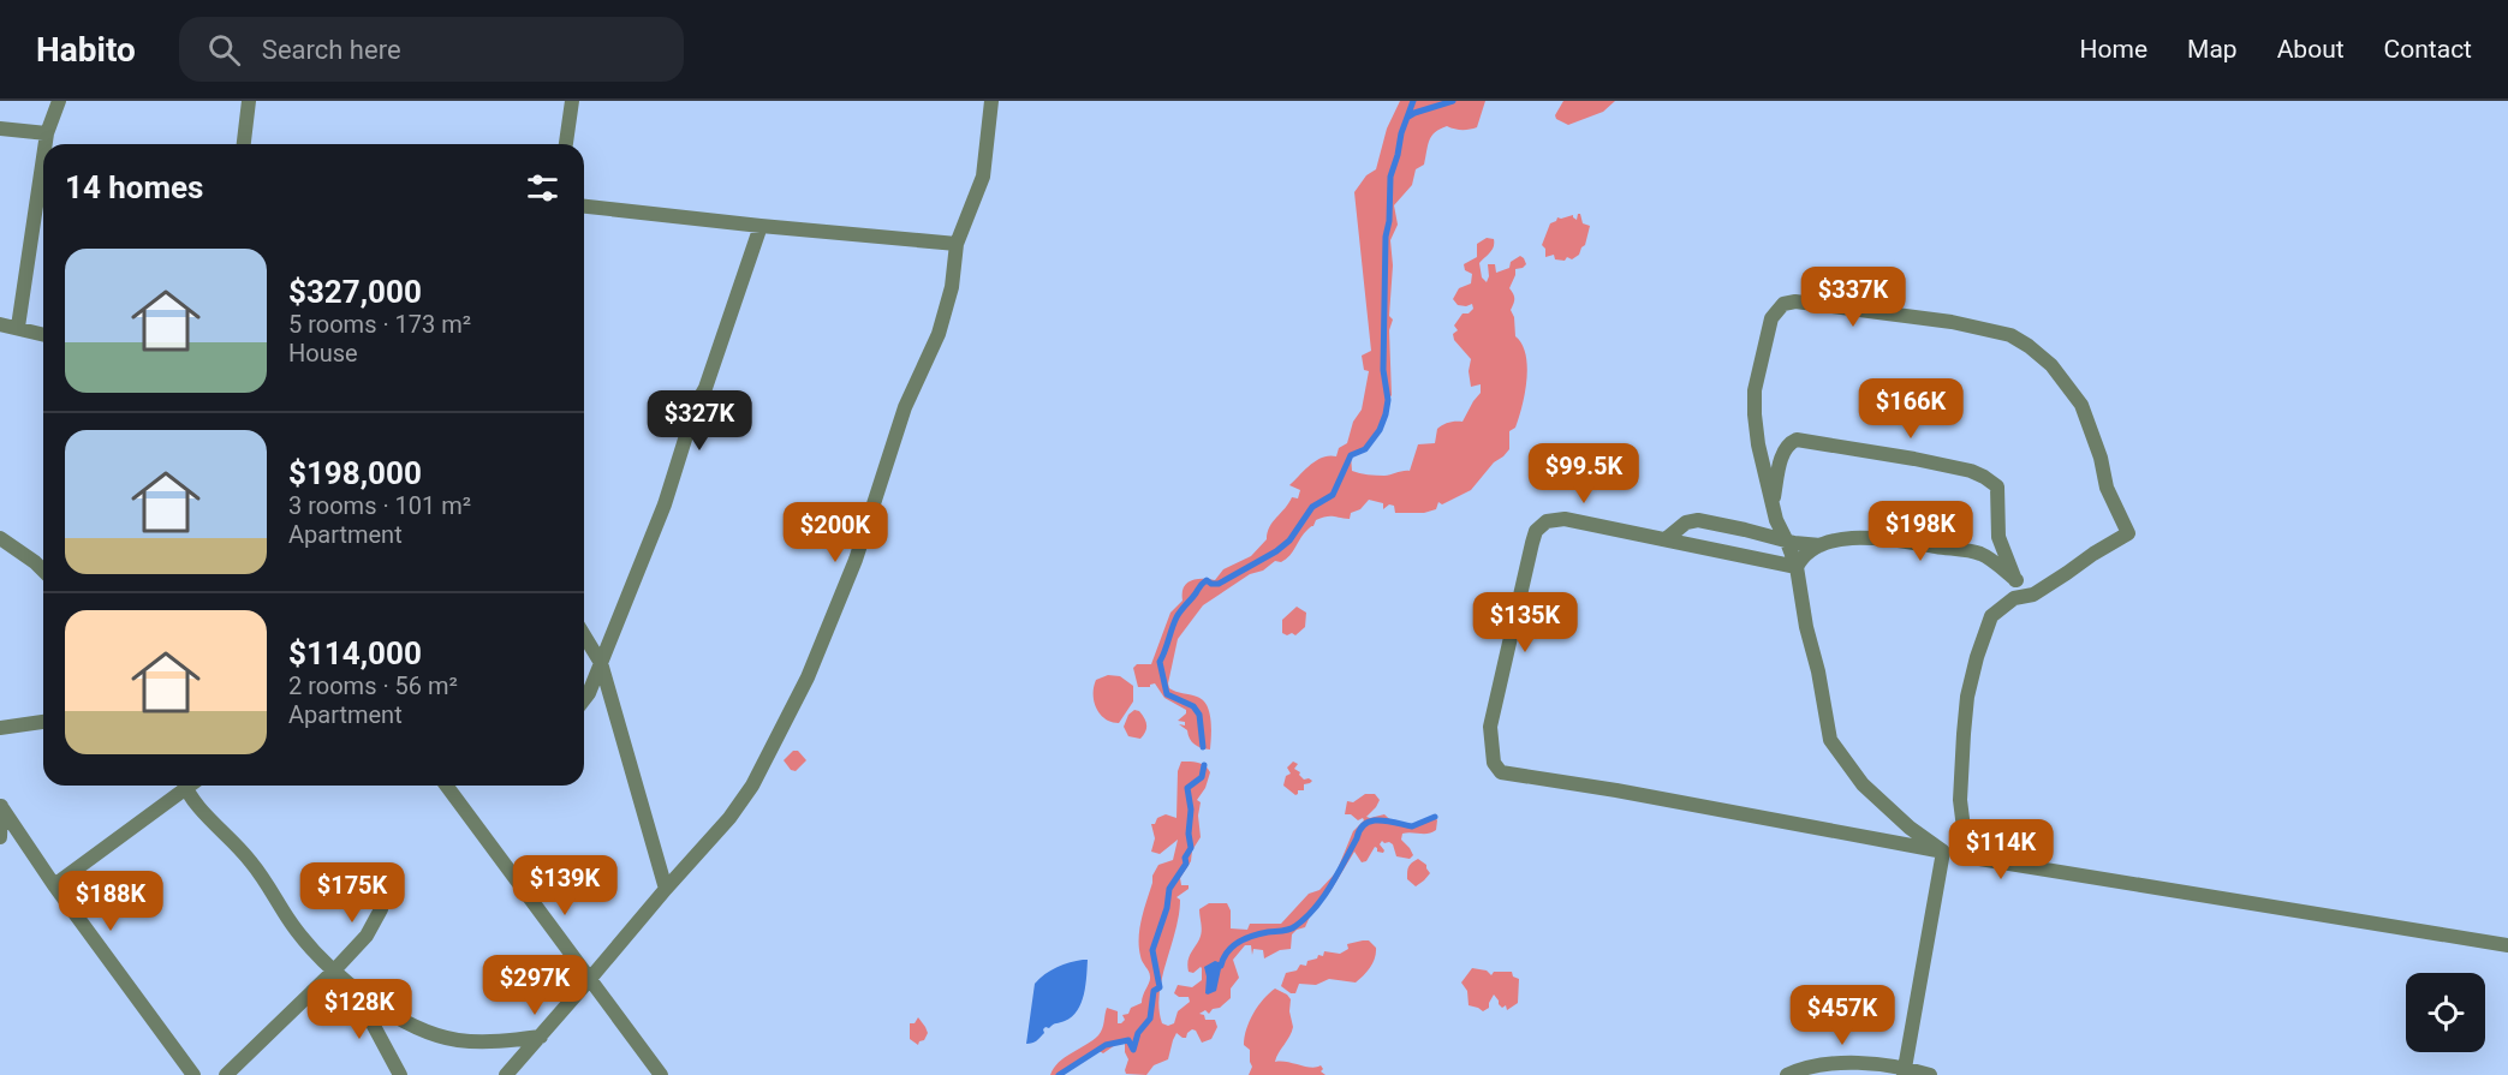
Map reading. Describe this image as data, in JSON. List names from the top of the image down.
{
  "page": {
    "header": "Habito",
    "search": "Search here",
    "nav": [
      "Home",
      "Map",
      "About",
      "Contact"
    ],
    "heading": "14 homes",
    "list": [
      {
        "name": "$327,000",
        "note": "5 rooms · 173 m² · House"
      },
      {
        "name": "$198,000",
        "note": "3 rooms · 101 m² · Apartment"
      },
      {
        "name": "$114,000",
        "note": "2 rooms · 56 m² · Apartment"
      }
    ],
    "price": [
      "$337K",
      "$166K",
      "$327K",
      "$99.5K",
      "$198K",
      "$200K",
      "$135K",
      "$114K",
      "$139K",
      "$175K",
      "$188K",
      "$297K",
      "$128K",
      "$457K"
    ]
  }
}
